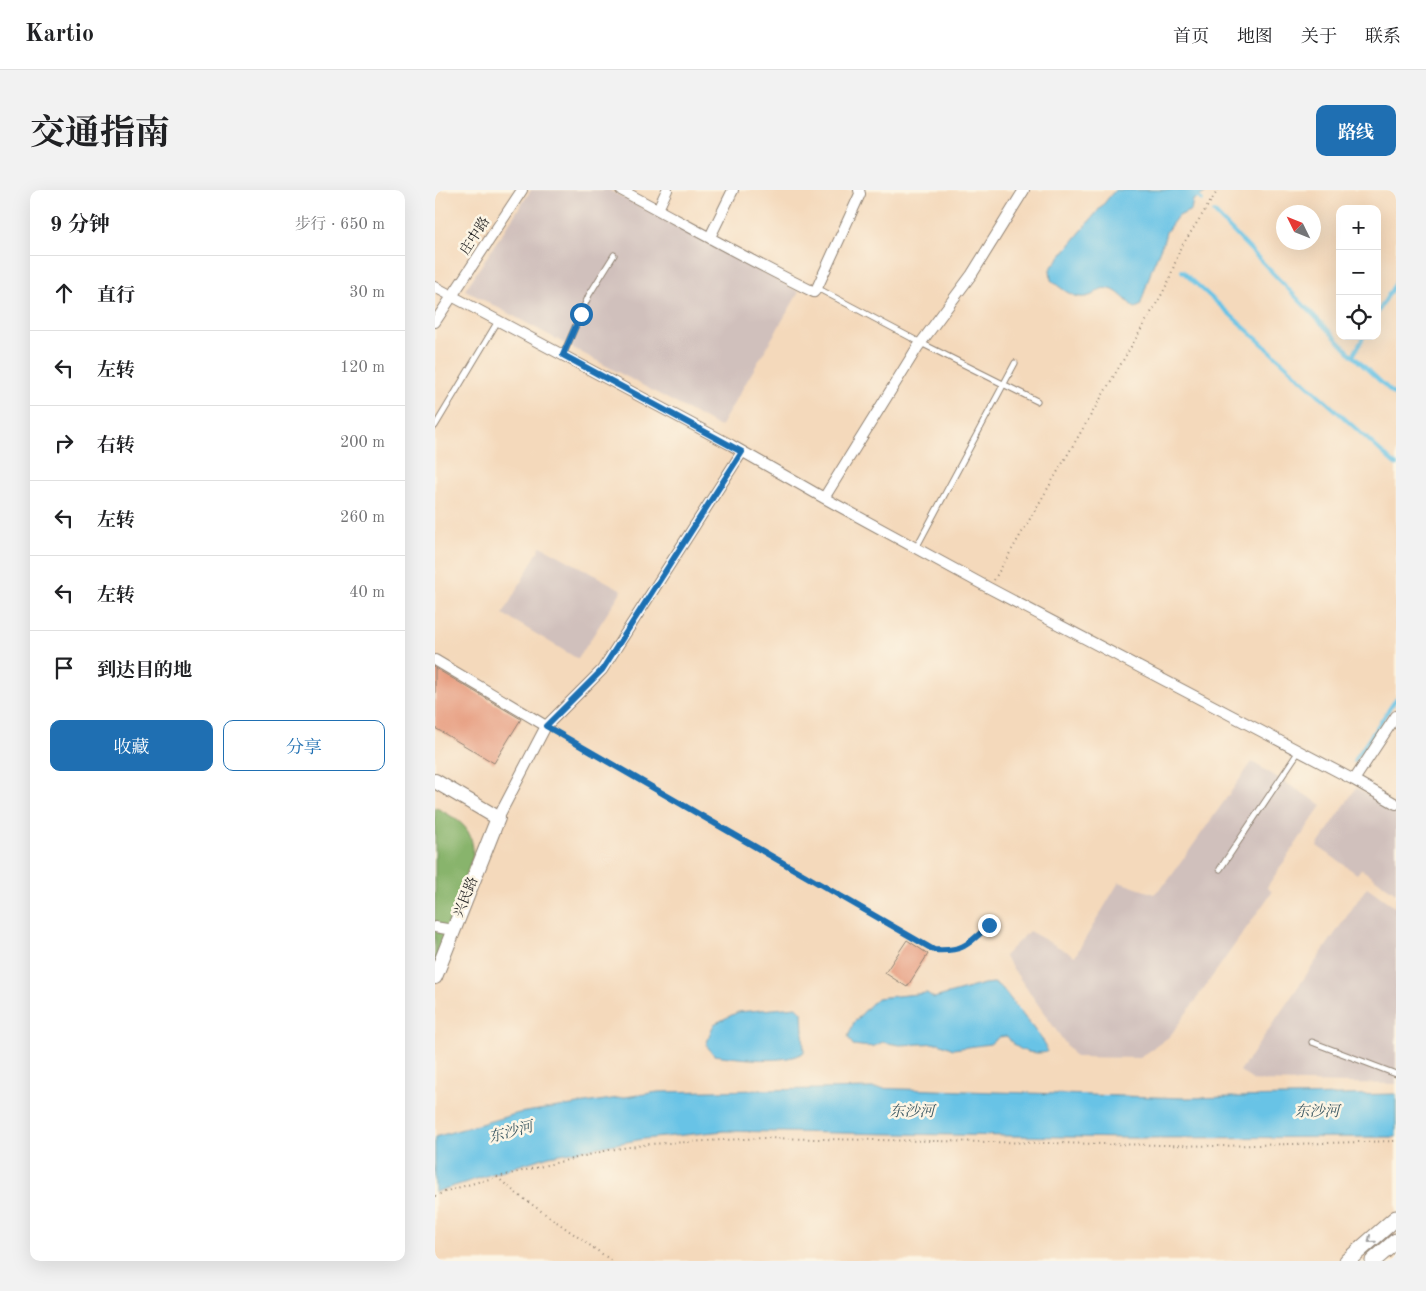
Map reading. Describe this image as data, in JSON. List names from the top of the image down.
{
  "streets": {
    "street": ["庄中路", "兴民路"]
  },
  "water": ["东沙河"],
  "north": "top left",
  "page": {
    "header": "Kartio",
    "nav": [
      "首页",
      "地图",
      "关于",
      "联系"
    ],
    "title": "交通指南",
    "buttons": [
      "路线",
      ["收藏", "分享"]
    ],
    "heading": ["9 分钟", "步行 · 650 m"],
    "map_buttons": ["+", "−"],
    "list": [
      ["直行", "30 m"],
      ["左转", "120 m"],
      ["右转", "200 m"],
      ["左转", "260 m"],
      ["左转", "40 m"],
      "到达目的地"
    ]
  }
}
